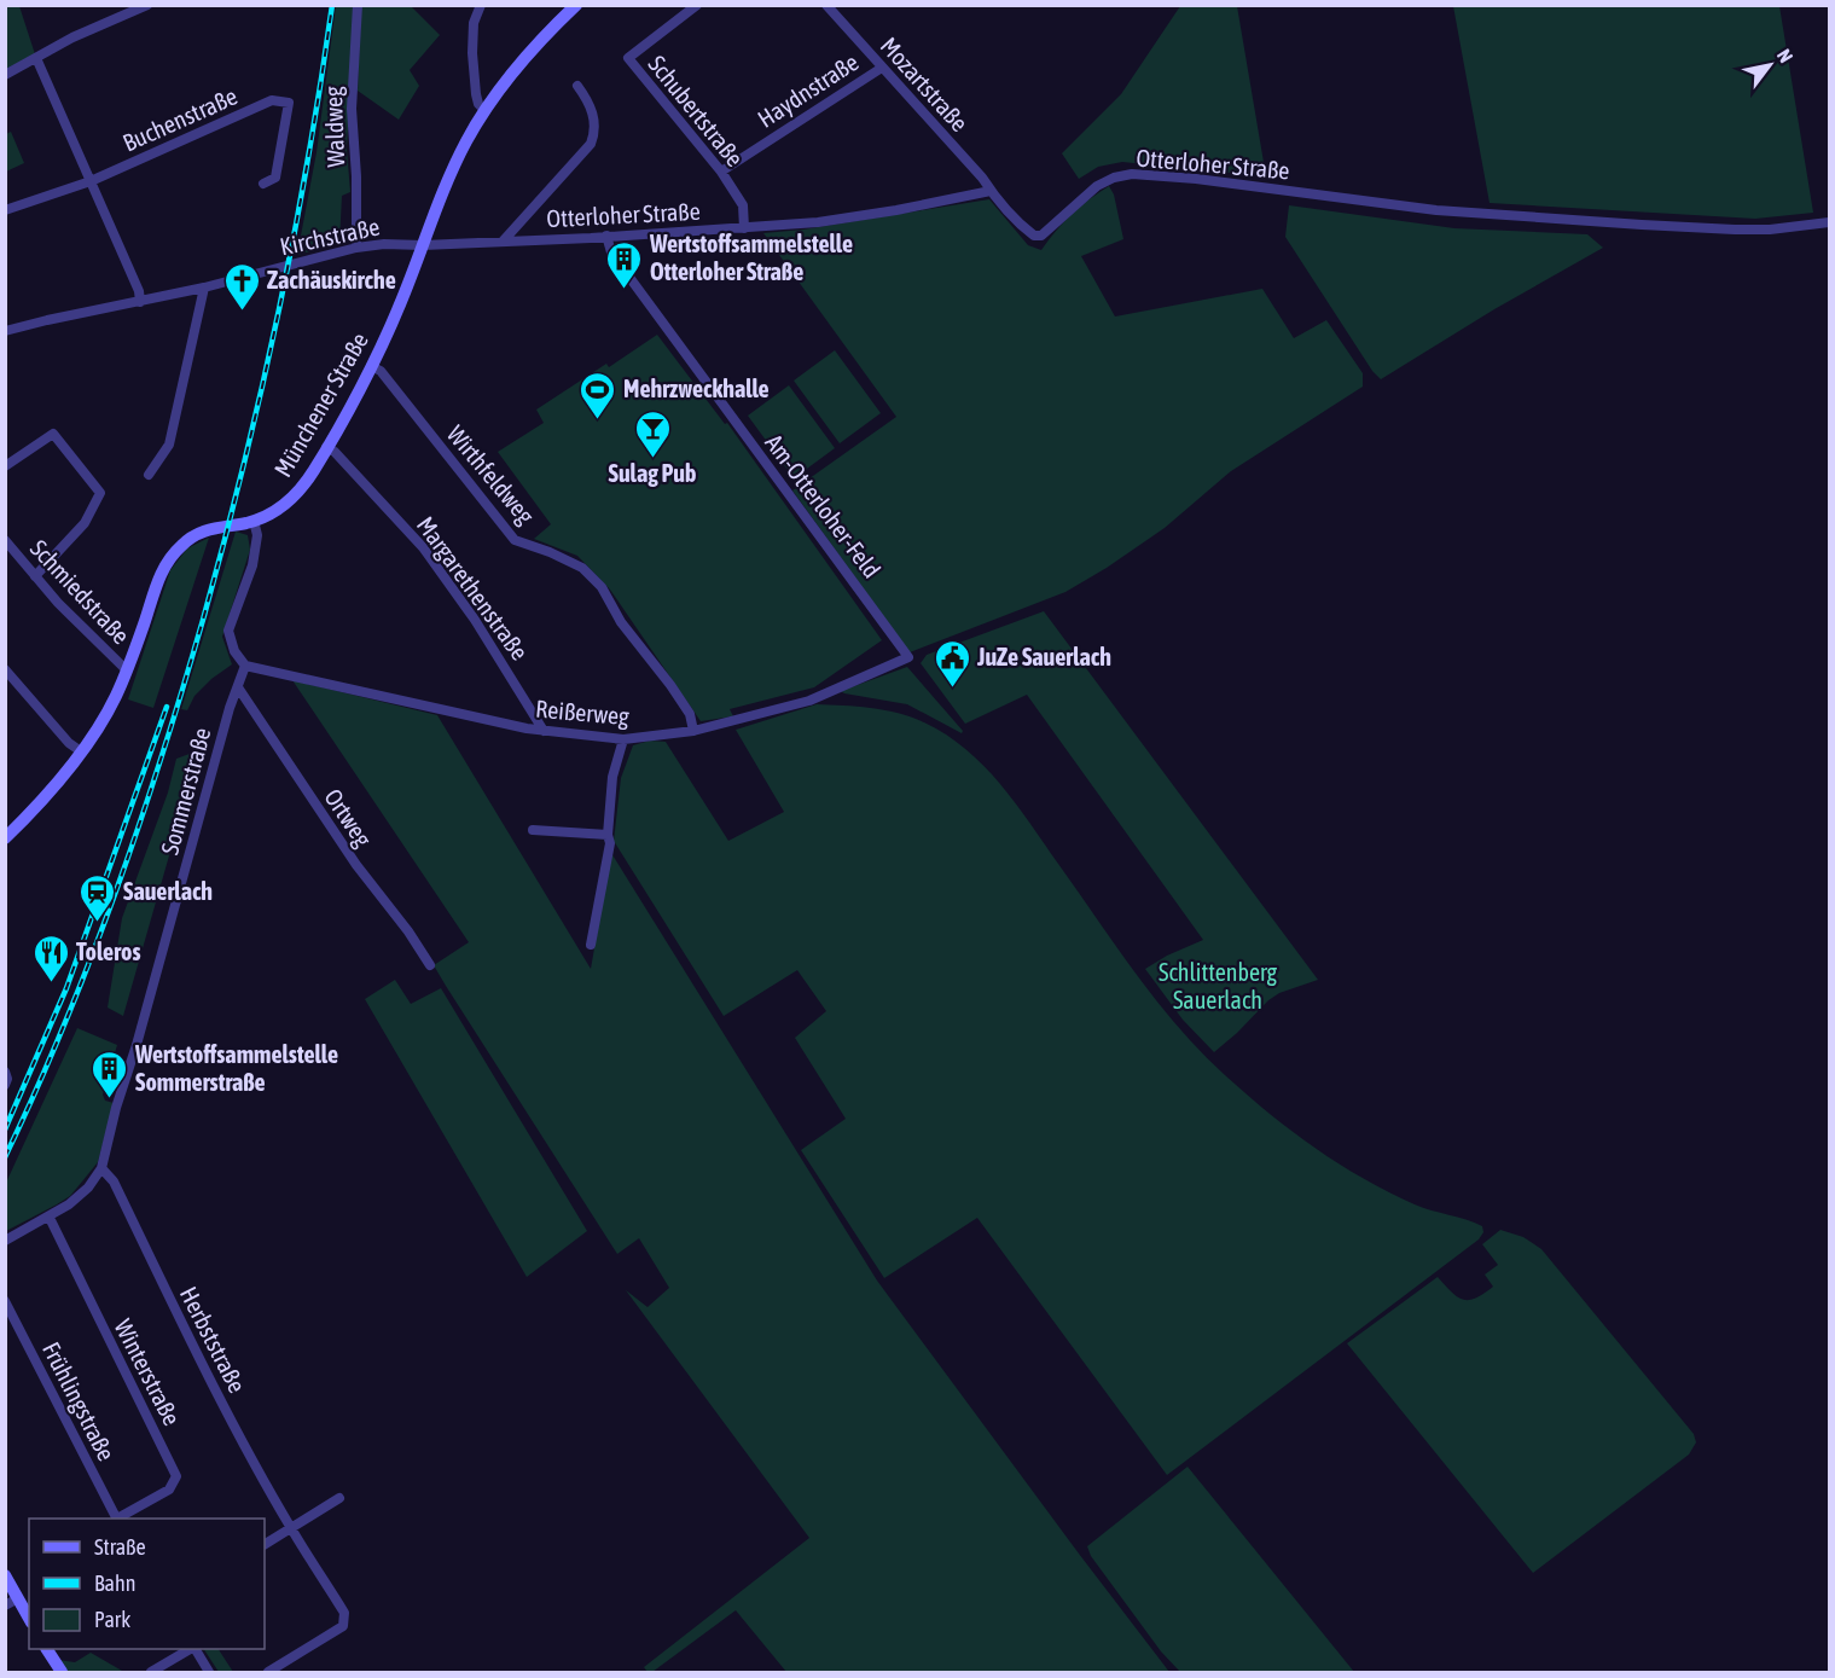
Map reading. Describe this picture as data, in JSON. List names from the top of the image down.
{
  "streets": {
    "main road": ["Münchener Straße"],
    "street": [
      "Mozartstraße",
      "Haydnstraße",
      "Schubertstraße",
      "Buchenstraße",
      "Waldweg",
      "Otterloher Straße",
      "Kirchstraße",
      "Wirthfeldweg",
      "Am-Otterloher-Feld",
      "Margarethenstraße",
      "Schmiedstraße",
      "Reißerweg",
      "Sommerstraße",
      "Ortweg",
      "Herbststraße",
      "Winterstraße",
      "Frühlingstraße"
    ]
  },
  "crossings": [
    ["Mozartstraße", "Haydnstraße"],
    ["Mozartstraße", "Otterloher Straße"],
    ["Haydnstraße", "Schubertstraße"],
    ["Schubertstraße", "Otterloher Straße"],
    ["Waldweg", "Kirchstraße"],
    ["Otterloher Straße", "Kirchstraße"],
    ["Otterloher Straße", "Münchener Straße"],
    ["Otterloher Straße", "Am-Otterloher-Feld"],
    ["Kirchstraße", "Münchener Straße"],
    ["Münchener Straße", "Wirthfeldweg"],
    ["Münchener Straße", "Margarethenstraße"],
    ["Münchener Straße", "Schmiedstraße"],
    ["Wirthfeldweg", "Reißerweg"],
    ["Am-Otterloher-Feld", "Reißerweg"],
    ["Margarethenstraße", "Reißerweg"],
    ["Reißerweg", "Sommerstraße"],
    ["Sommerstraße", "Ortweg"],
    ["Sommerstraße", "Herbststraße"],
    ["Sommerstraße", "Winterstraße"]
  ],
  "parks": ["Schlittenberg Sauerlach"],
  "places": {
    "building": ["Wertstoffsammelstelle Otterloher Straße", "Wertstoffsammelstelle Sommerstraße"],
    "church": ["Zachäuskirche"],
    "sports": ["Mehrzweckhalle"],
    "bar": ["Sulag Pub"],
    "public building": ["JuZe Sauerlach"],
    "station": ["Sauerlach"],
    "restaurant": ["Toleros"]
  },
  "legend": ["Straße", "Bahn", "Park"],
  "north": "top right"
}
